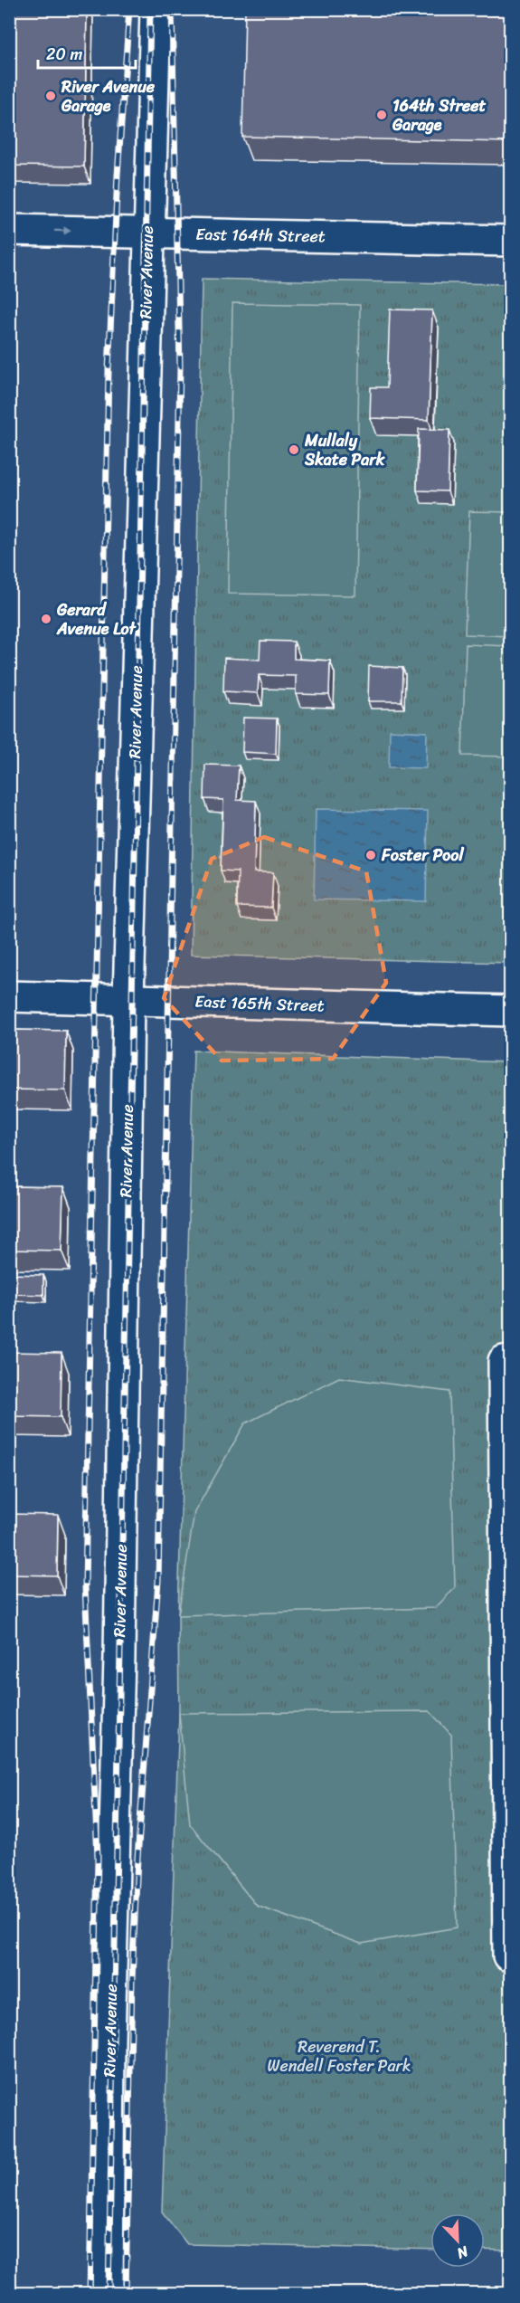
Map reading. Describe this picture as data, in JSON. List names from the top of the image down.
{
  "streets": {
    "main road": ["East 164th Street", "River Avenue", "East 165th Street"]
  },
  "crossings": [
    ["East 164th Street", "River Avenue"],
    ["River Avenue", "East 165th Street"]
  ],
  "parks": ["Reverend T. Wendell Foster Park"],
  "places": [
    "River Avenue Garage",
    "164th Street Garage",
    "Mullaly Skate Park",
    "Gerard Avenue Lot",
    "Foster Pool"
  ],
  "scale_bar": "20 m",
  "north": "bottom right"
}
